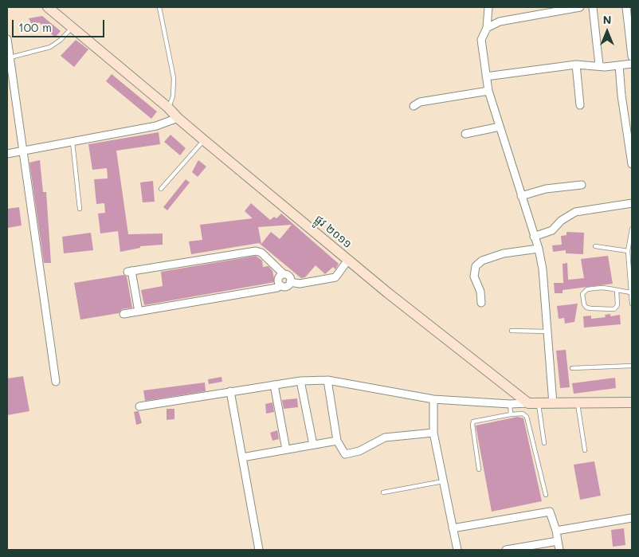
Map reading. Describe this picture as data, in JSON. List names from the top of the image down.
{
  "streets": {
    "main road": ["ផ្លូវ ២០១១"]
  },
  "scale_bar": "100 m",
  "north": "top"
}
